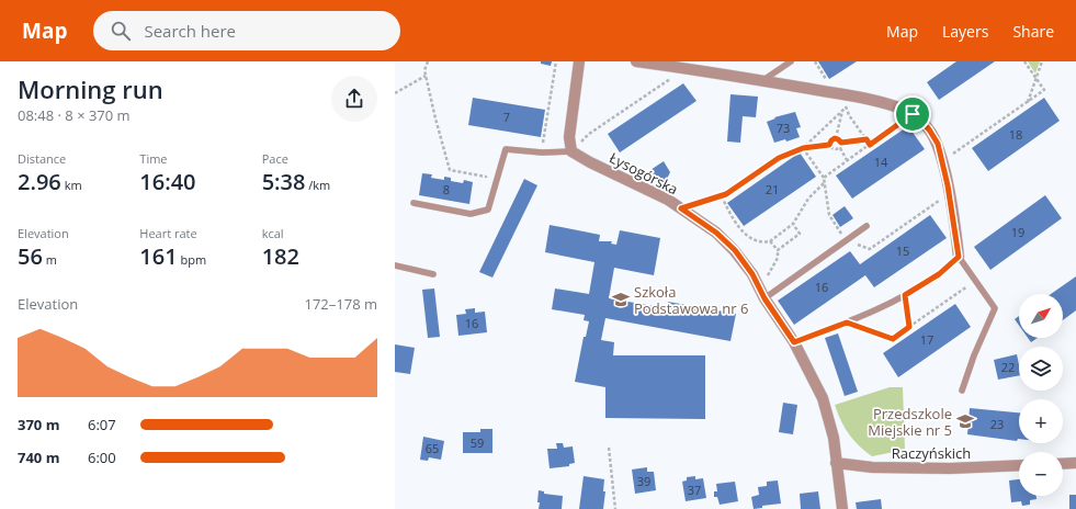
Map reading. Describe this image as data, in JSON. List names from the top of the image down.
{
  "streets": {
    "street": ["Łysogórska", "Raczyńskich"]
  },
  "crossings": [
    ["Łysogórska", "Raczyńskich"]
  ],
  "places": {
    "school or university": ["Szkoła Podstawowa nr 6", "Przedszkole Miejskie nr 5"]
  },
  "house_numbers": [
    "7",
    "73",
    "18",
    "14",
    "8",
    "21",
    "19",
    "15",
    "16",
    "16",
    "17",
    "22",
    "23",
    "59",
    "65",
    "39",
    "37"
  ],
  "north": "top right",
  "page": {
    "header": "Map",
    "search": "Search here",
    "nav": ["Map", "Layers", "Share"],
    "heading": ["Morning run", "08:48 · 8 × 370 m"],
    "stats": [
      ["Distance", "2.96 km"],
      ["Time", "16:40"],
      ["Pace", "5:38 /km"],
      ["Elevation", "56 m"],
      ["Heart rate", "161 bpm"],
      ["kcal", "182"]
    ],
    "chart": ["Elevation", "172–178 m"],
    "map_buttons": ["+", "−"],
    "list": [
      {
        "name": "370 m",
        "note": "6:07"
      },
      {
        "name": "740 m",
        "note": "6:00"
      }
    ]
  }
}
